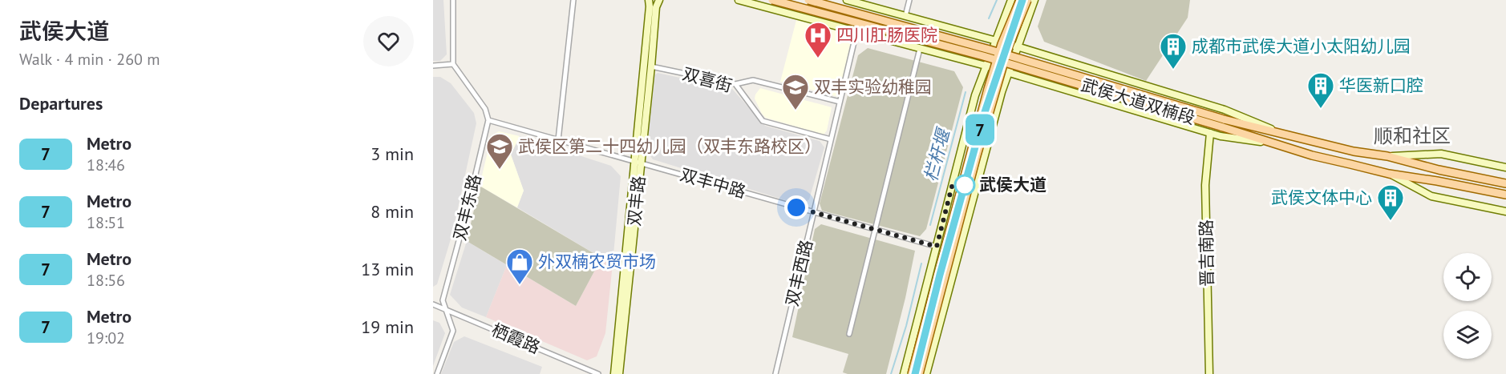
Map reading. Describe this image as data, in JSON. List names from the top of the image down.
{
  "streets": {
    "main road": ["武侯大道双楠段", "双丰路", "晋吉南路"],
    "street": [
      "双喜街",
      "双丰中路",
      "双丰东路",
      "双丰西路",
      "栖霞路"
    ]
  },
  "crossings": [
    ["双喜街", "双丰路"],
    ["双喜街", "双丰西路"],
    ["双丰中路", "双丰路"],
    ["双丰中路", "双丰东路"],
    ["双丰中路", "双丰西路"],
    ["双丰东路", "栖霞路"]
  ],
  "districts": ["顺和社区"],
  "water": ["栏杆堰"],
  "places": {
    "hospital": ["四川肛肠医院"],
    "building": ["成都市武侯大道小太阳幼儿园", "华医新口腔", "武侯文体中心"],
    "school or university": ["双丰实验幼稚园", "武侯区第二十四幼儿园（双丰东路校区）"],
    "other": ["武侯大道"],
    "shop": ["外双楠农贸市场"]
  },
  "lines": ["metro line 7"],
  "page": {
    "heading": [
      ["武侯大道", "Walk · 4 min · 260 m"],
      "Departures"
    ],
    "on_map": "7",
    "list": [
      {
        "mark": "7",
        "name": "Metro",
        "note": "18:46",
        "value": "3 min"
      },
      {
        "mark": "7",
        "name": "Metro",
        "note": "18:51",
        "value": "8 min"
      },
      {
        "mark": "7",
        "name": "Metro",
        "note": "18:56",
        "value": "13 min"
      },
      {
        "mark": "7",
        "name": "Metro",
        "note": "19:02",
        "value": "19 min"
      }
    ]
  }
}
